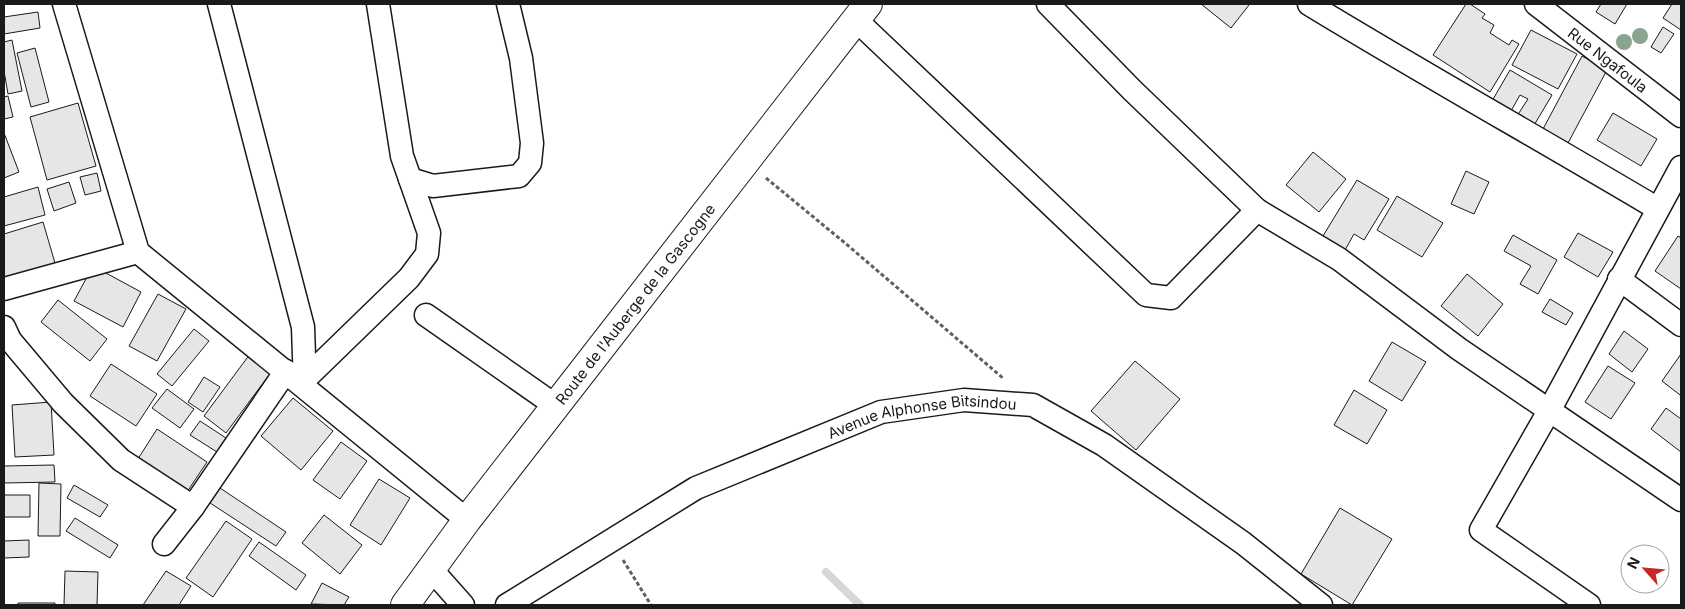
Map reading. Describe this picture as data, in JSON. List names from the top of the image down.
{
  "streets": {
    "street": ["Rue Ngafoula", "Route de l'Auberge de la Gascogne", "Avenue Alphonse Bitsindou"]
  },
  "north": "top left"
}
